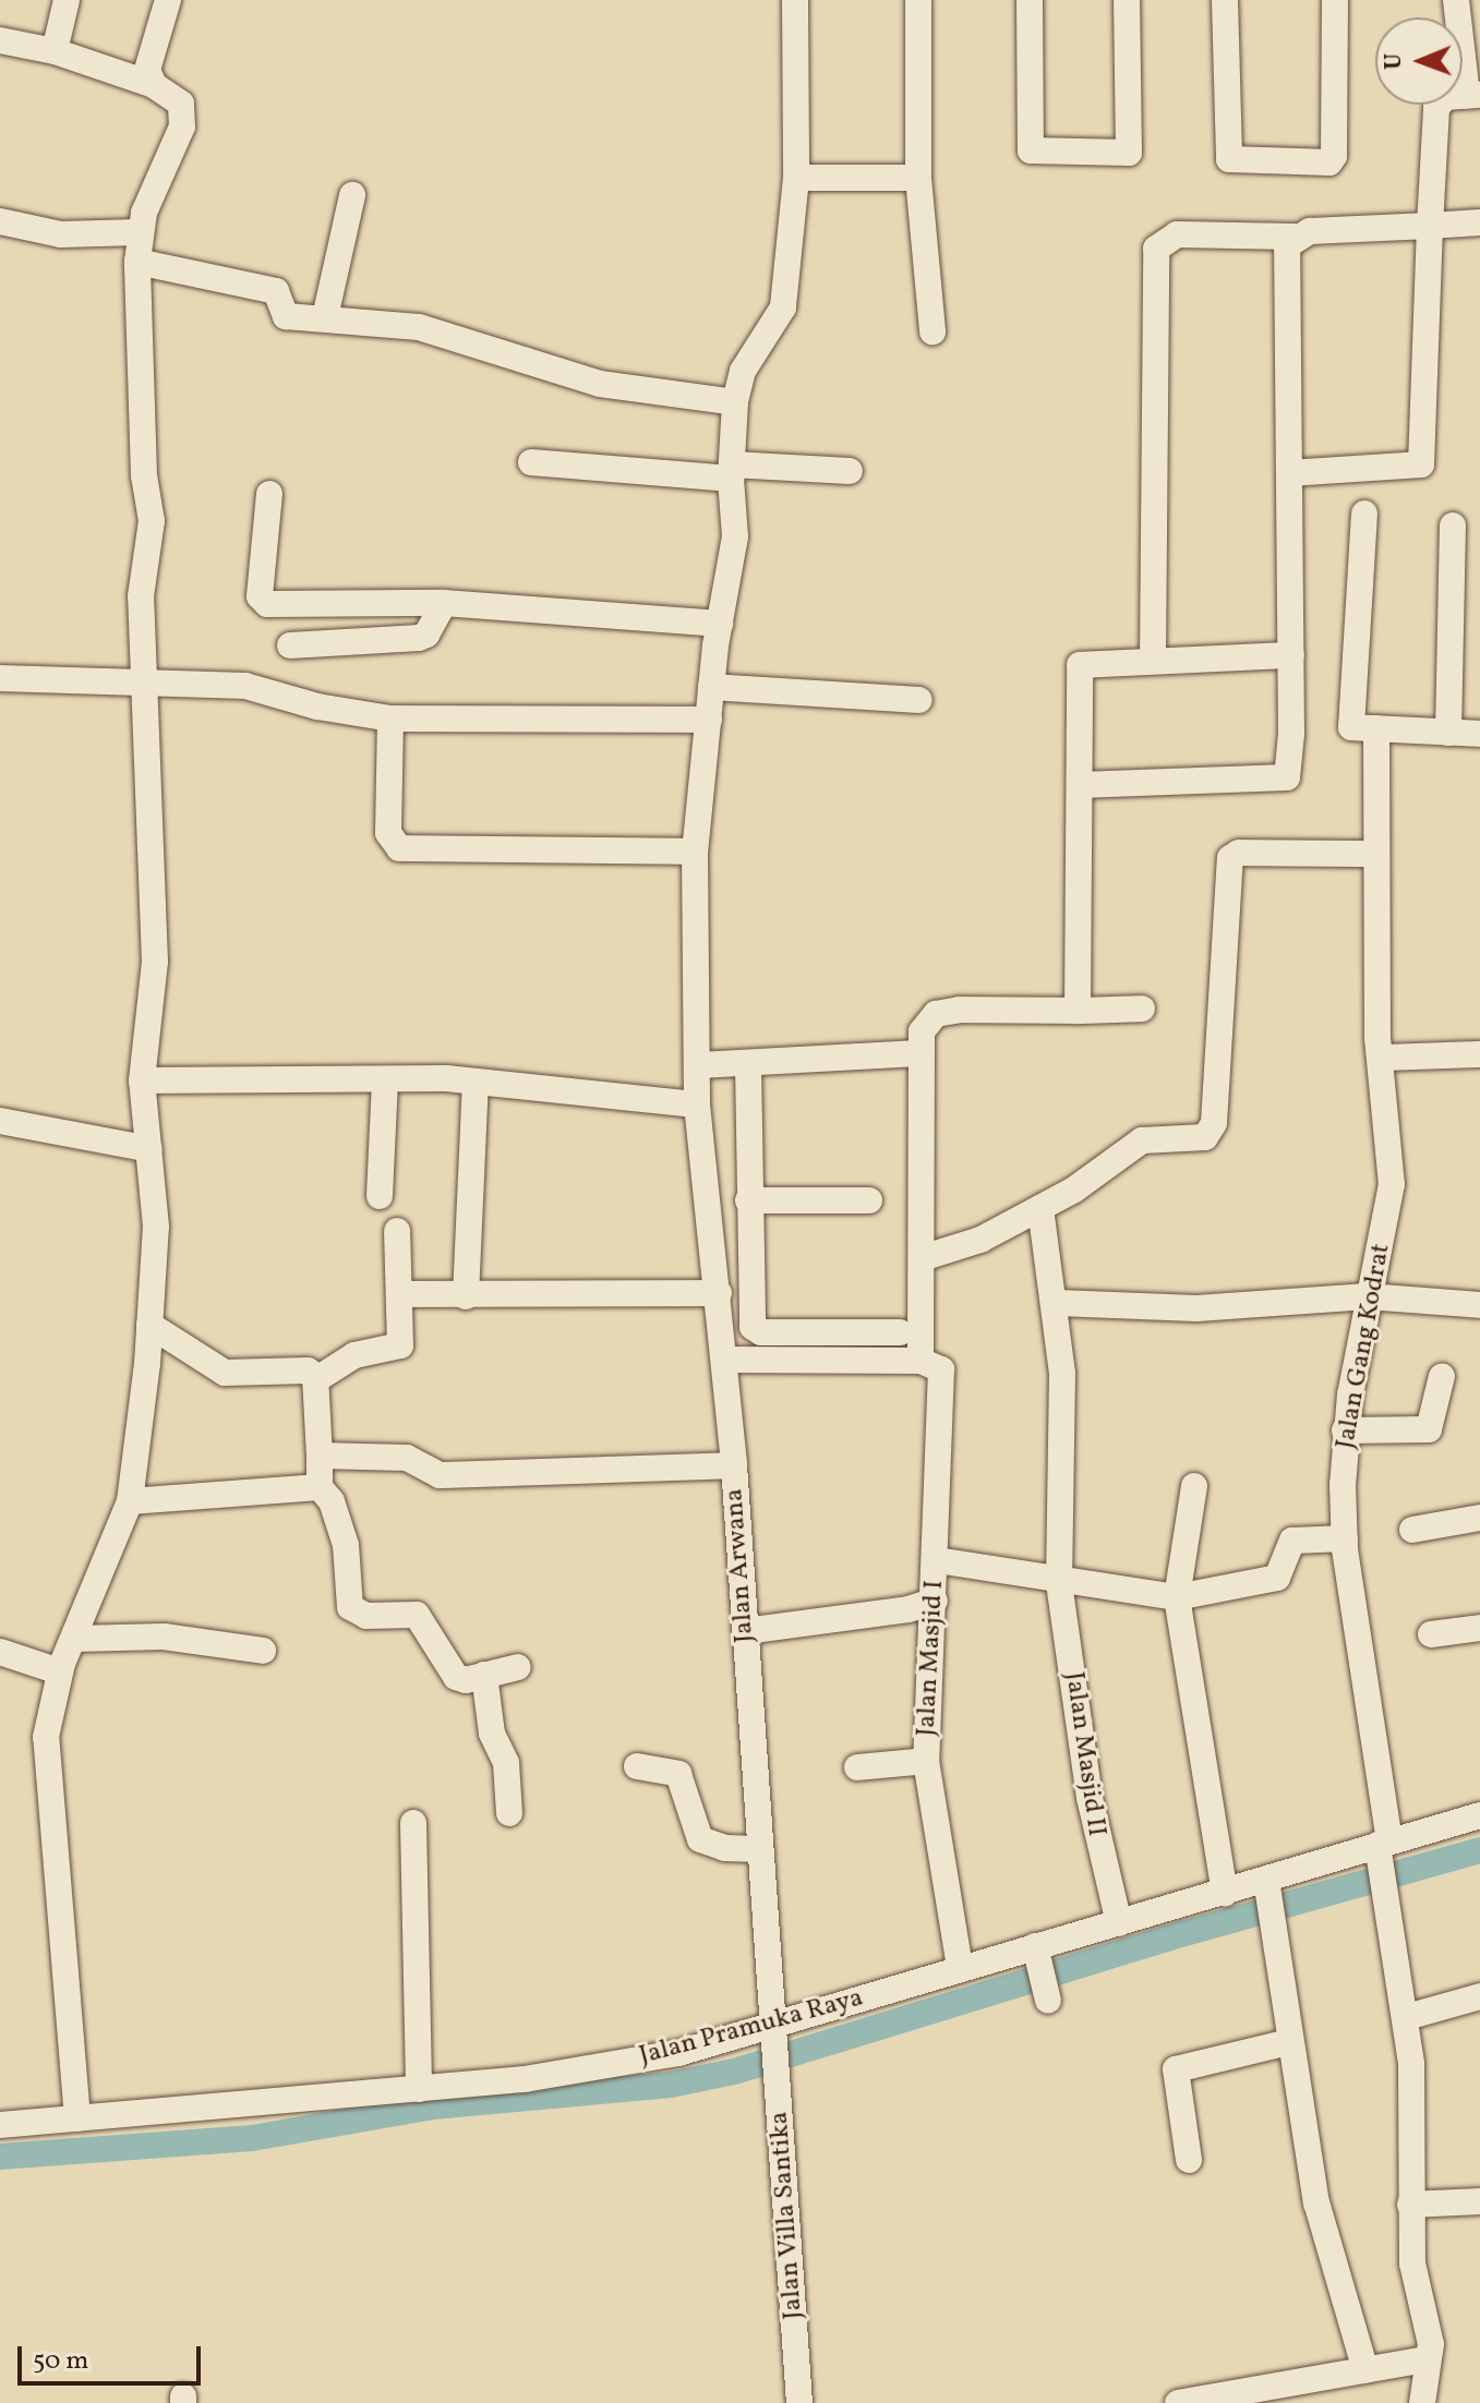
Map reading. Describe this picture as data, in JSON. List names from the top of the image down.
{
  "streets": {
    "street": [
      "Jalan Gang Kodrat",
      "Jalan Arwana",
      "Jalan Masjid I",
      "Jalan Masjid II",
      "Jalan Pramuka Raya",
      "Jalan Villa Santika"
    ]
  },
  "crossings": [
    ["Jalan Gang Kodrat", "Jalan Pramuka Raya"],
    ["Jalan Arwana", "Jalan Pramuka Raya"],
    ["Jalan Arwana", "Jalan Villa Santika"],
    ["Jalan Masjid I", "Jalan Pramuka Raya"],
    ["Jalan Masjid II", "Jalan Pramuka Raya"],
    ["Jalan Pramuka Raya", "Jalan Villa Santika"]
  ],
  "scale_bar": "50 m",
  "north": "left"
}
